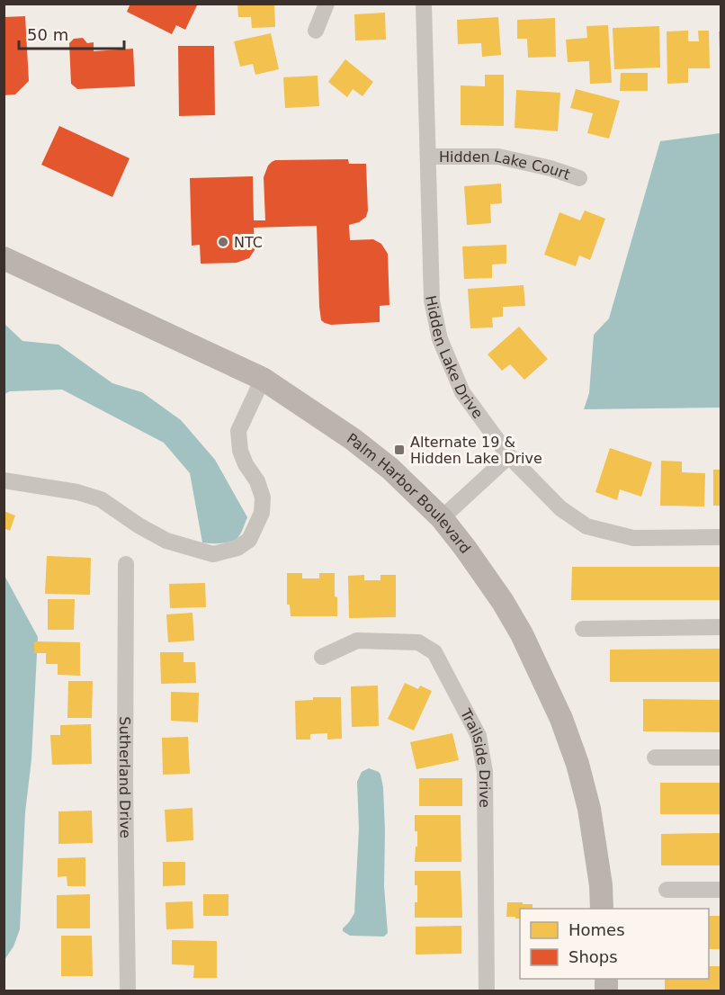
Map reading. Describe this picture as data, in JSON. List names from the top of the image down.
{
  "streets": {
    "main road": ["Palm Harbor Boulevard"],
    "street": [
      "Hidden Lake Court",
      "Hidden Lake Drive",
      "Trailside Drive",
      "Sutherland Drive"
    ]
  },
  "crossings": [
    ["Hidden Lake Court", "Hidden Lake Drive"]
  ],
  "places": {
    "other": ["NTC"],
    "transit": ["Alternate 19 & Hidden Lake Drive"]
  },
  "legend": ["Homes", "Shops"],
  "scale_bar": "50 m"
}
